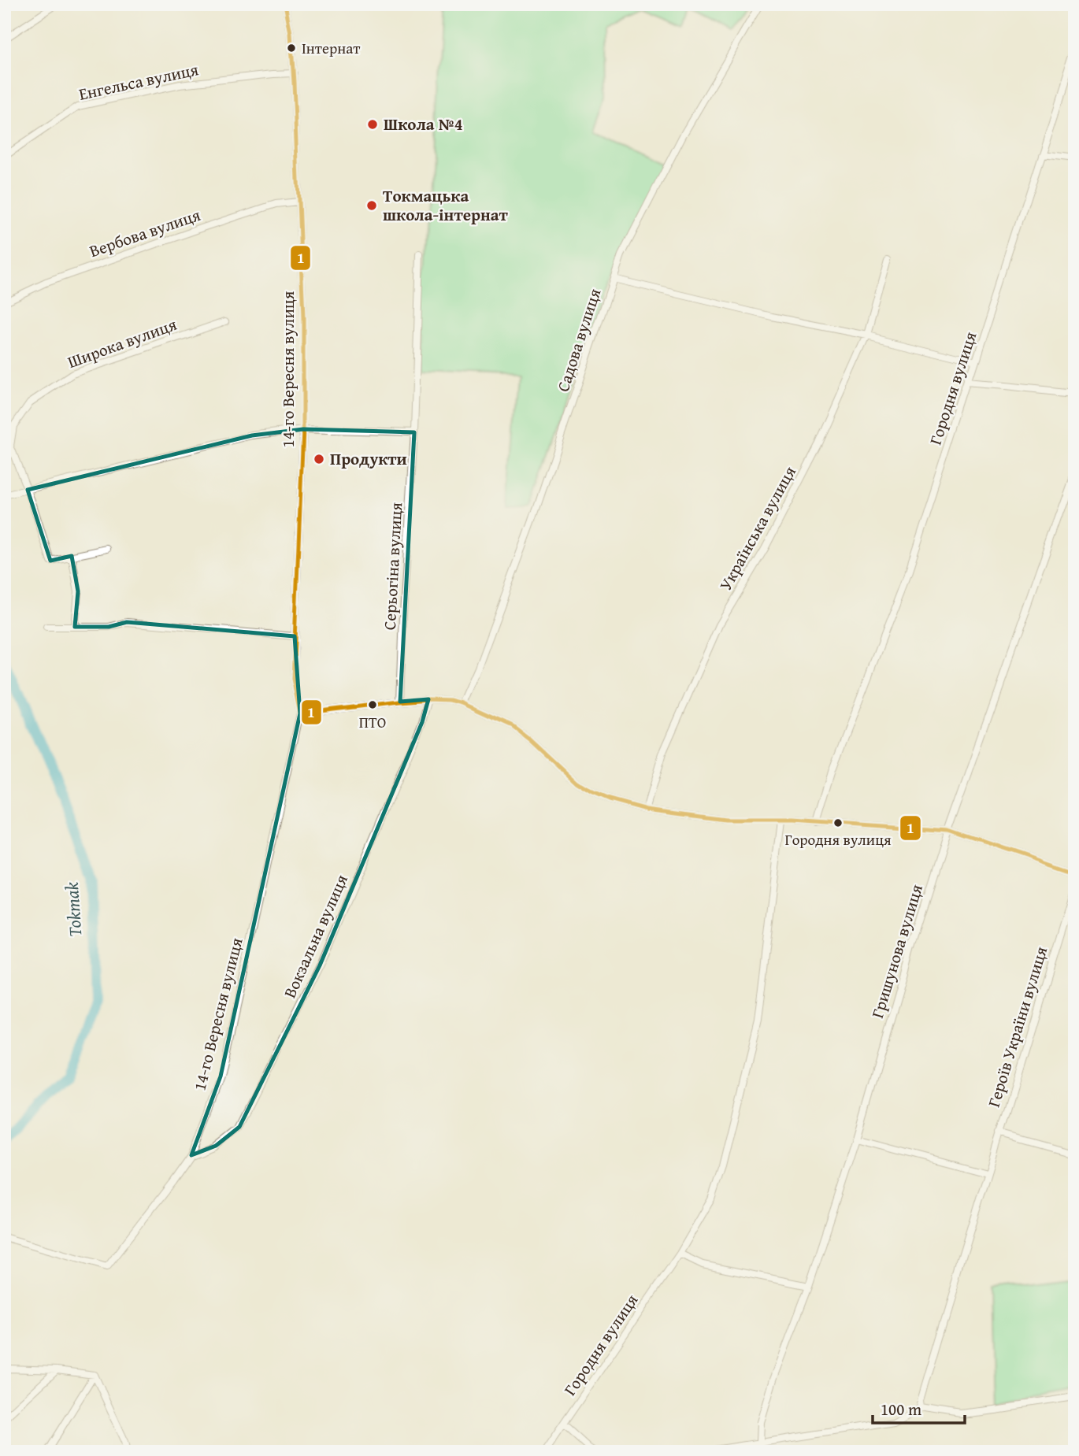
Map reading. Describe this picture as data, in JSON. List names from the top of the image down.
{
  "streets": {
    "street": [
      "Енгельса вулиця",
      "Вербова вулиця",
      "Садова вулиця",
      "Широка вулиця",
      "14-го Вересня вулиця",
      "Городня вулиця",
      "Українська вулиця",
      "Серьогіна вулиця",
      "Вокзальна вулиця",
      "Гришунова вулиця",
      "Героїв України вулиця"
    ]
  },
  "crossings": [
    ["Енгельса вулиця", "14-го Вересня вулиця"],
    ["Вербова вулиця", "14-го Вересня вулиця"],
    ["14-го Вересня вулиця", "Вокзальна вулиця"]
  ],
  "water": ["Tokmak"],
  "places": [
    "Інтернат",
    "Школа №4",
    "Токмацька школа-інтернат",
    "Продукти",
    "ПТО",
    "Городня вулиця"
  ],
  "lines": ["transit line 1"],
  "scale_bar": "100 m"
}
